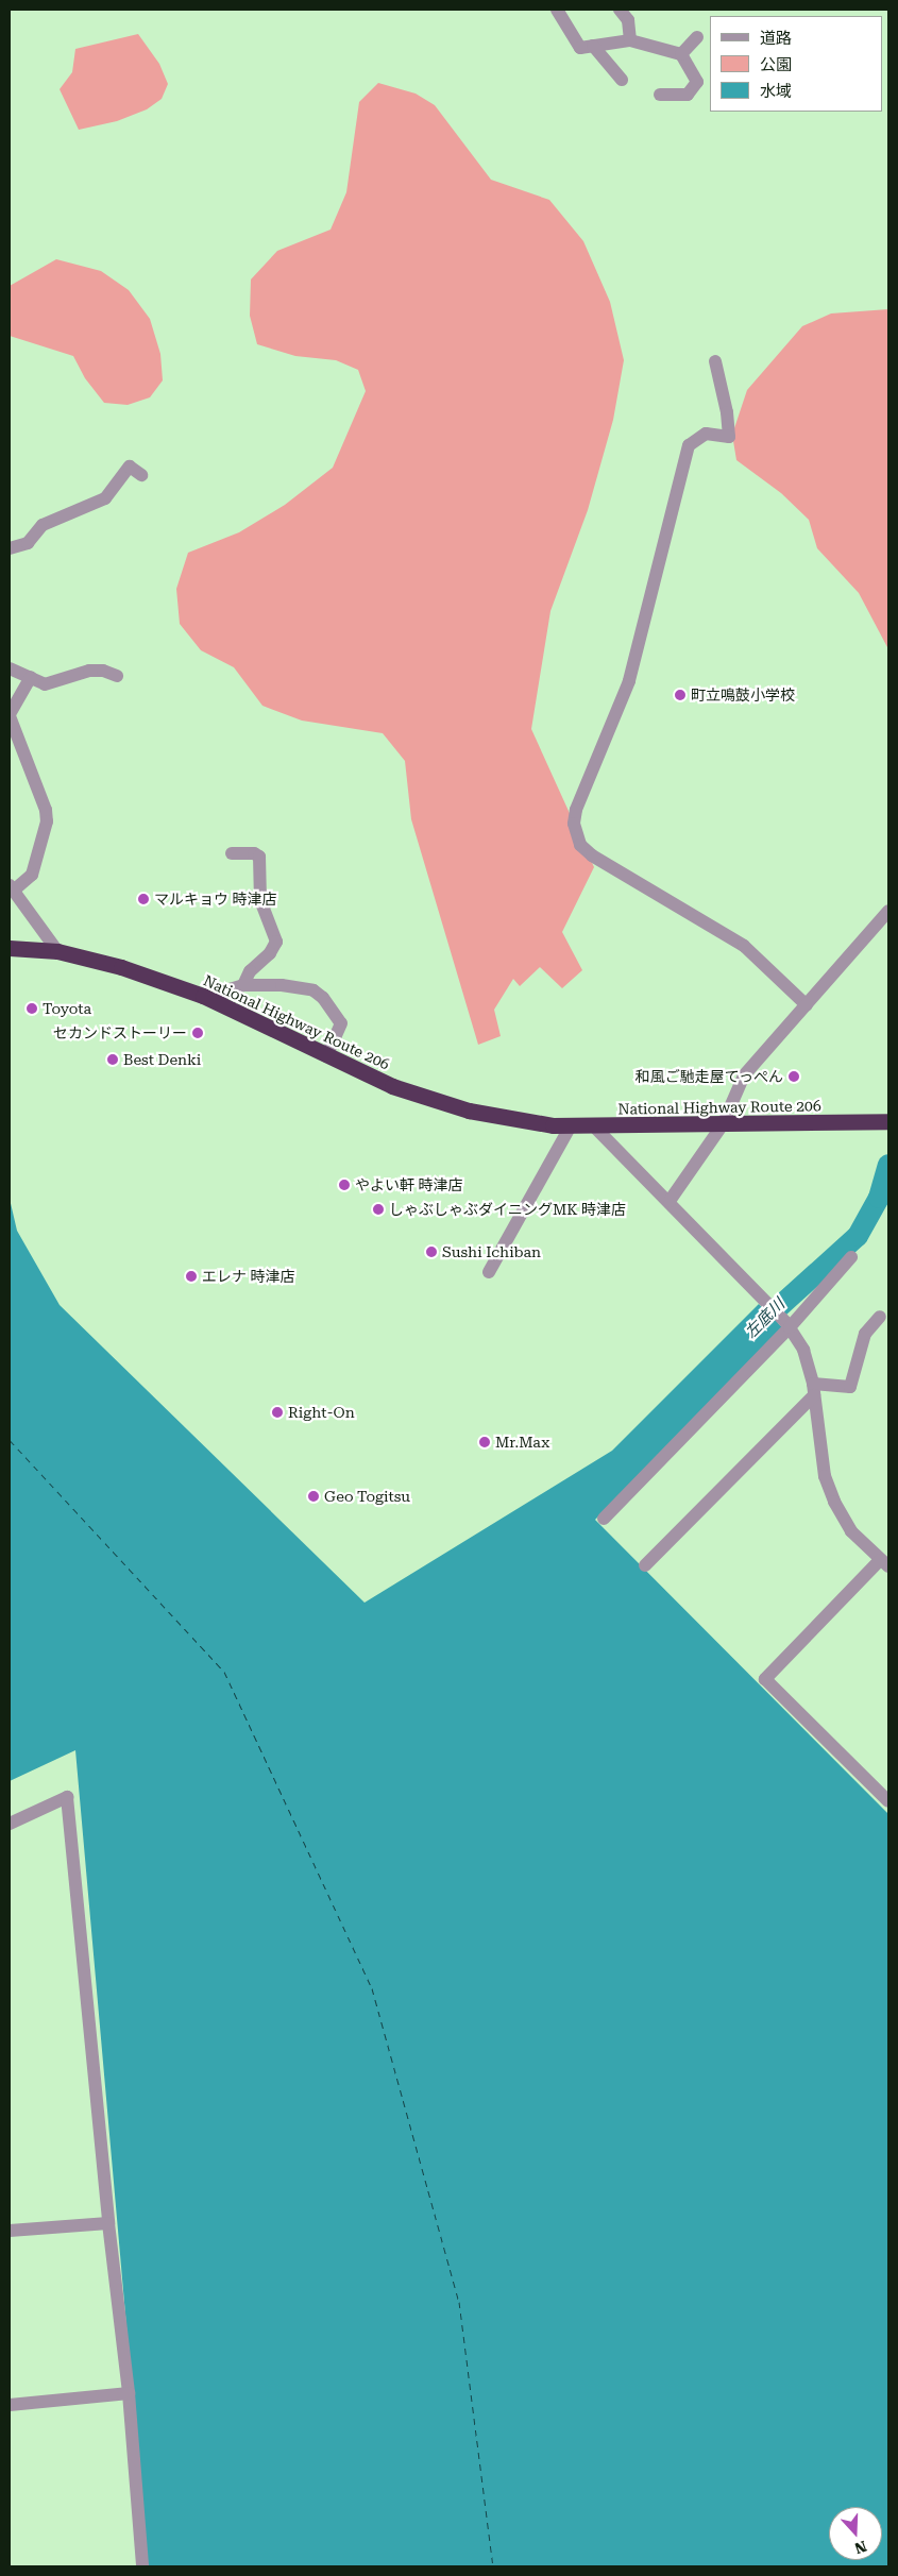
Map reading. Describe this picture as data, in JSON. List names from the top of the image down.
{
  "streets": {
    "highway": ["National Highway Route 206"]
  },
  "water": ["左底川"],
  "places": [
    "町立鳴鼓小学校",
    "マルキョウ 時津店",
    "Toyota",
    "セカンドストーリー",
    "Best Denki",
    "和風ご馳走屋てっぺん",
    "やよい軒 時津店",
    "しゃぶしゃぶダイニングMK 時津店",
    "Sushi Ichiban",
    "エレナ 時津店",
    "Right-On",
    "Mr.Max",
    "Geo Togitsu"
  ],
  "legend": ["道路", "公園", "水域"],
  "north": "bottom"
}
